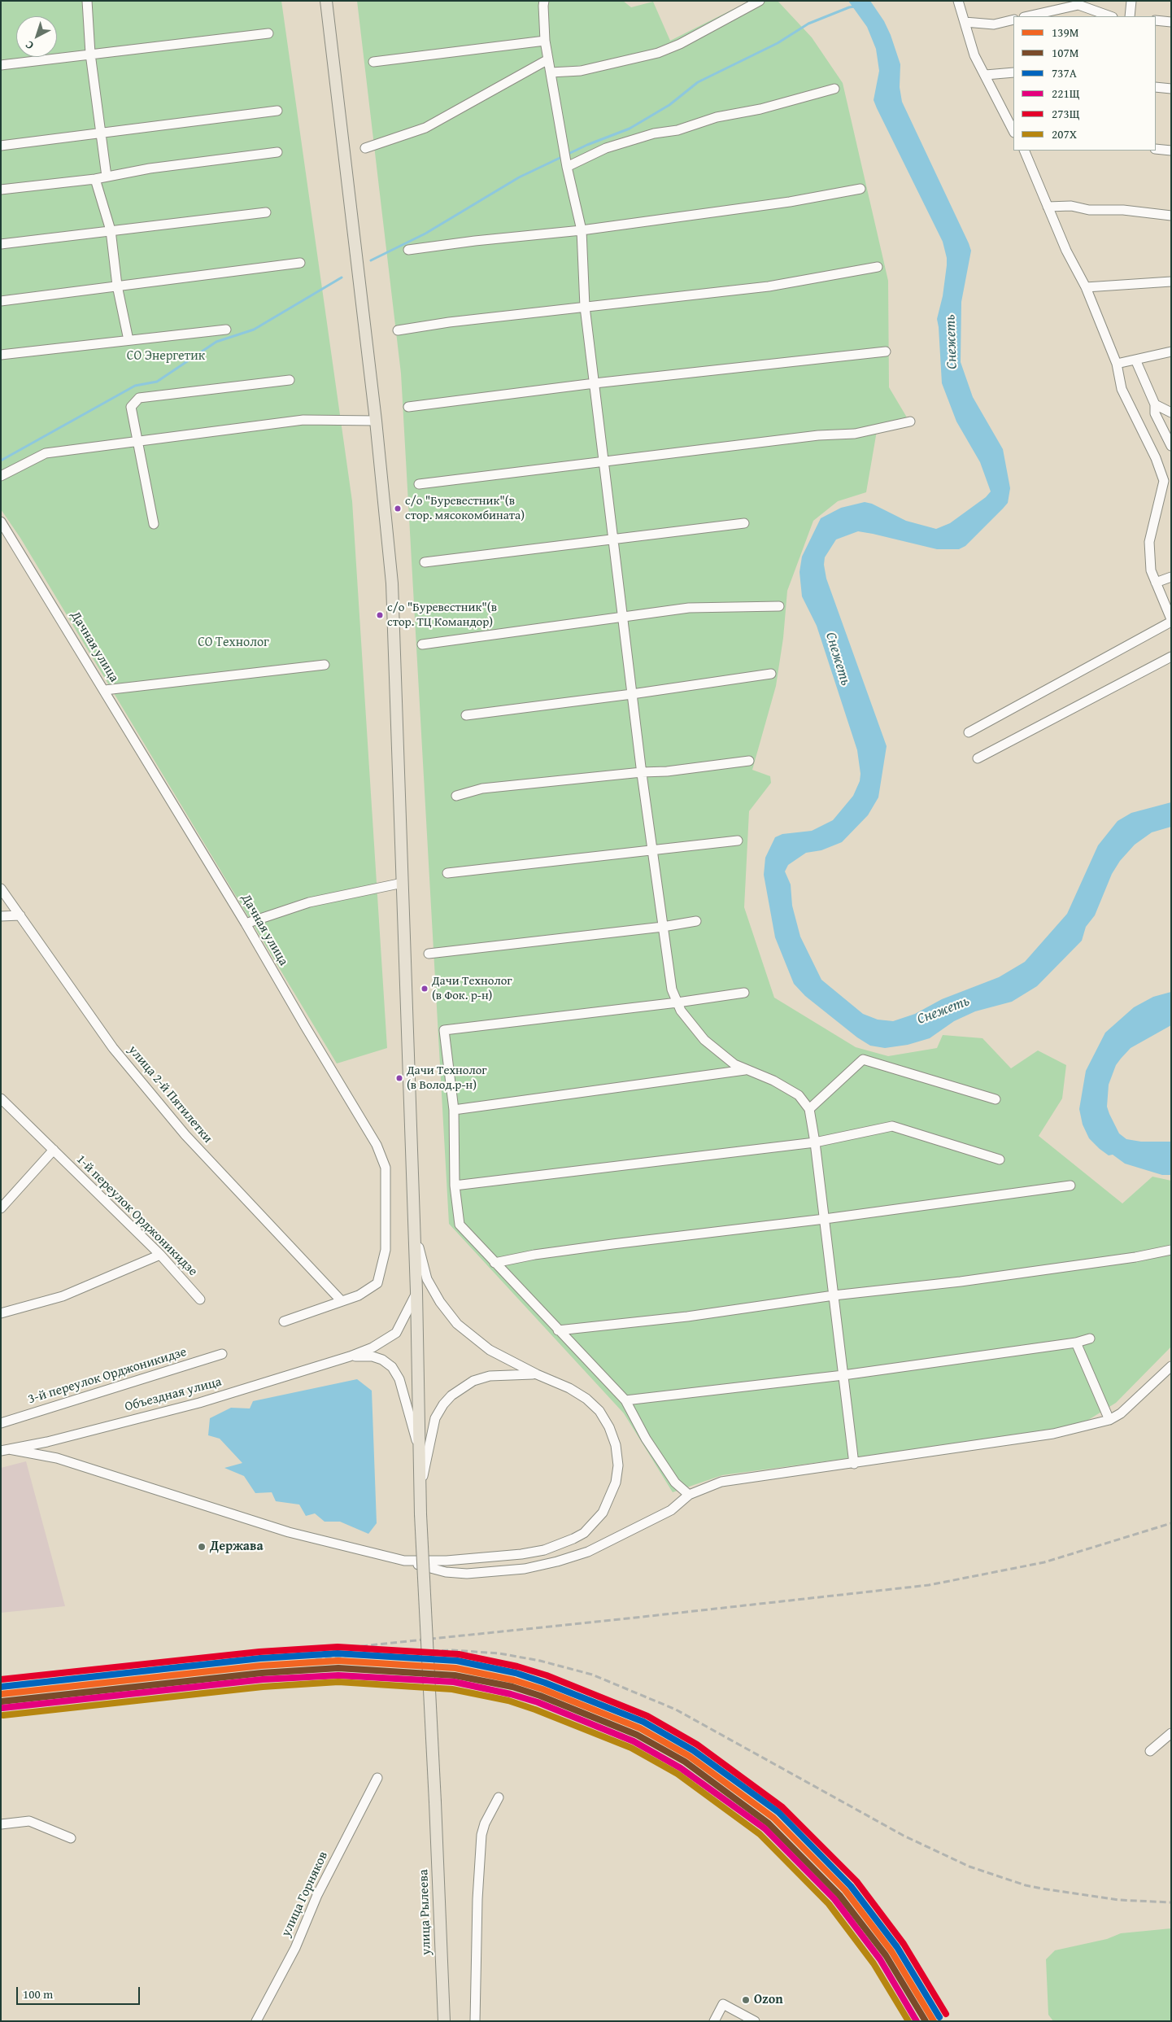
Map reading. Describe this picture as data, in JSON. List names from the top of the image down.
{
  "streets": {
    "main road": ["улица Рылеева"],
    "street": [
      "Дачная улица",
      "улица 2-й Пятилетки",
      "1-й переулок Орджоникидзе",
      "3-й переулок Орджоникидзе",
      "Объездная улица",
      "улица Горняков"
    ]
  },
  "crossings": [
    ["Дачная улица", "улица 2-й Пятилетки"]
  ],
  "water": ["Снежеть"],
  "parks": ["СО Энергетик", "СО Технолог"],
  "places": [
    "с/о \"Буревестник\"(в стор. мясокомбината)",
    "с/о \"Буревестник\"(в стор. ТЦ Командор)",
    "Дачи Технолог (в Фок. р-н)",
    "Дачи Технолог (в Волод.р-н)",
    "Держава",
    "Ozon"
  ],
  "lines": [
    "transit line 273Щ",
    "transit line 737А",
    "transit line 139М",
    "transit line 107М",
    "transit line 221Щ",
    "transit line 207Х"
  ],
  "legend": [
    "139М",
    "107М",
    "737А",
    "221Щ",
    "273Щ",
    "207Х"
  ],
  "scale_bar": "100 m",
  "north": "bottom left"
}
